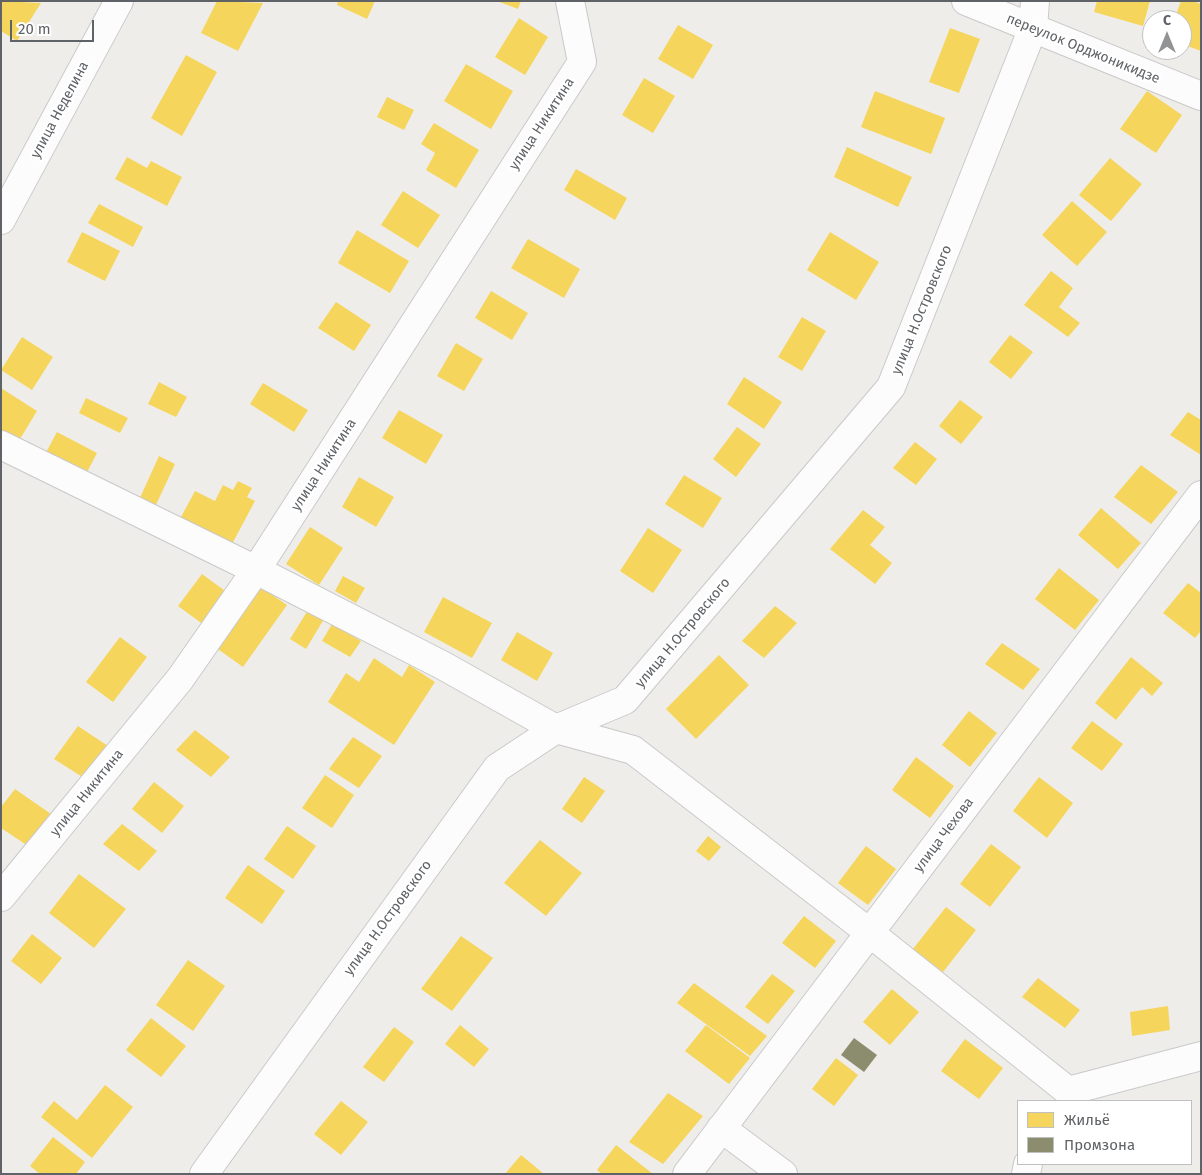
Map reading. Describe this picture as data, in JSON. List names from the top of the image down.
{
  "streets": {
    "street": [
      "переулок Орджоникидзе",
      "улица Неделина",
      "улица Никитина",
      "улица Н.Островского",
      "улица Чехова"
    ]
  },
  "crossings": [
    ["переулок Орджоникидзе", "улица Н.Островского"]
  ],
  "legend": ["Жильё", "Промзона"],
  "scale_bar": "20 m",
  "north": "top"
}
